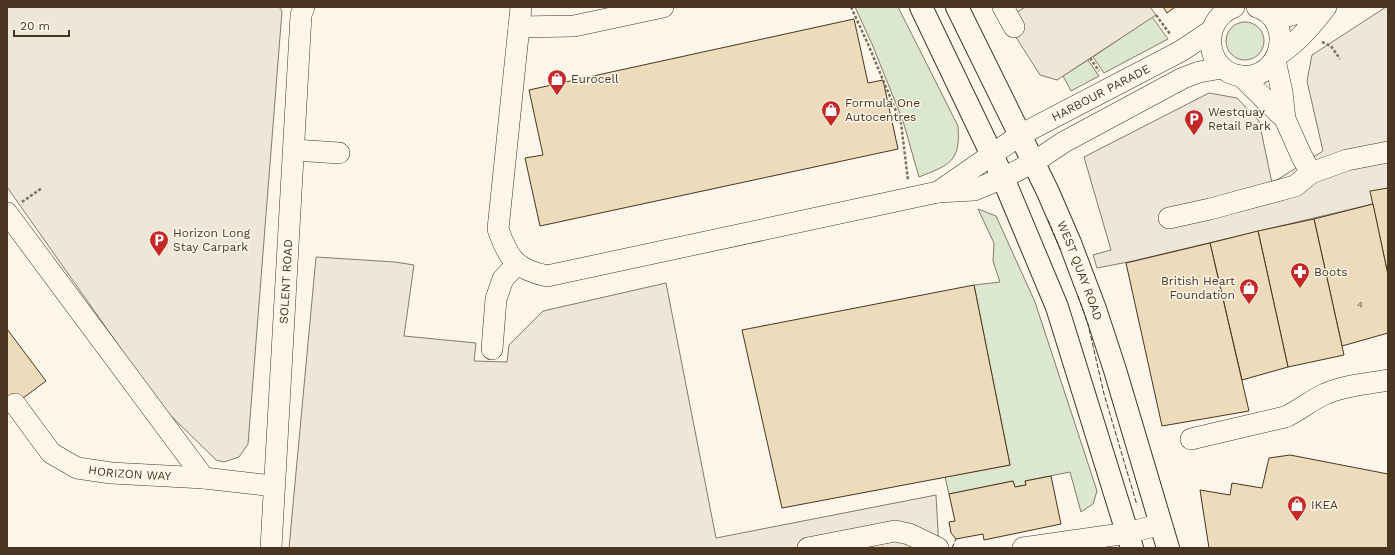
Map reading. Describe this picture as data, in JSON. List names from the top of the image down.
{
  "streets": {
    "highway": ["WEST QUAY ROAD"],
    "street": ["HARBOUR PARADE", "SOLENT ROAD", "HORIZON WAY"]
  },
  "crossings": [
    ["HARBOUR PARADE", "WEST QUAY ROAD"],
    ["SOLENT ROAD", "HORIZON WAY"]
  ],
  "places": {
    "shop": [
      "Eurocell",
      "Formula One Autocentres",
      "British Heart Foundation",
      "IKEA"
    ],
    "parking": ["Westquay Retail Park", "Horizon Long Stay Carpark"],
    "pharmacy": ["Boots"]
  },
  "house_numbers": ["4"],
  "scale_bar": "20 m"
}
